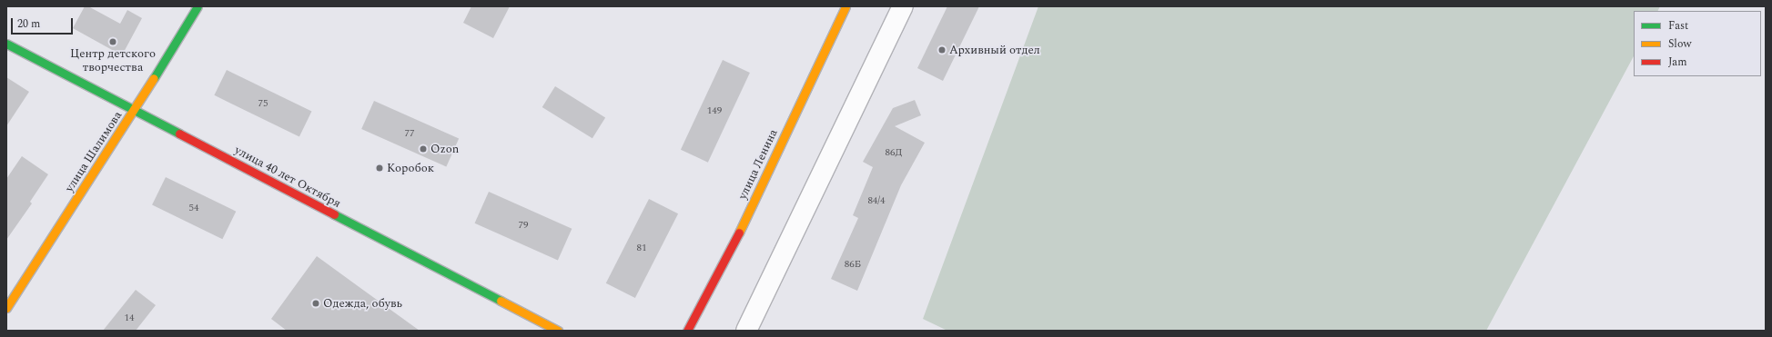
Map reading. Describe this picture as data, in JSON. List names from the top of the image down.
{
  "streets": {
    "street": ["улица Шалимова", "улица Ленина", "улица 40 лет Октября"]
  },
  "crossings": [
    ["улица Шалимова", "улица 40 лет Октября"]
  ],
  "places": [
    "Центр детского творчества",
    "Архивный отдел",
    "Ozon",
    "Коробок",
    "Одежда, обувь"
  ],
  "house_numbers": [
    "75",
    "149",
    "77",
    "86Д",
    "84/4",
    "54",
    "79",
    "81",
    "86Б",
    "14"
  ],
  "legend": ["Fast", "Slow", "Jam"],
  "scale_bar": "20 m"
}
